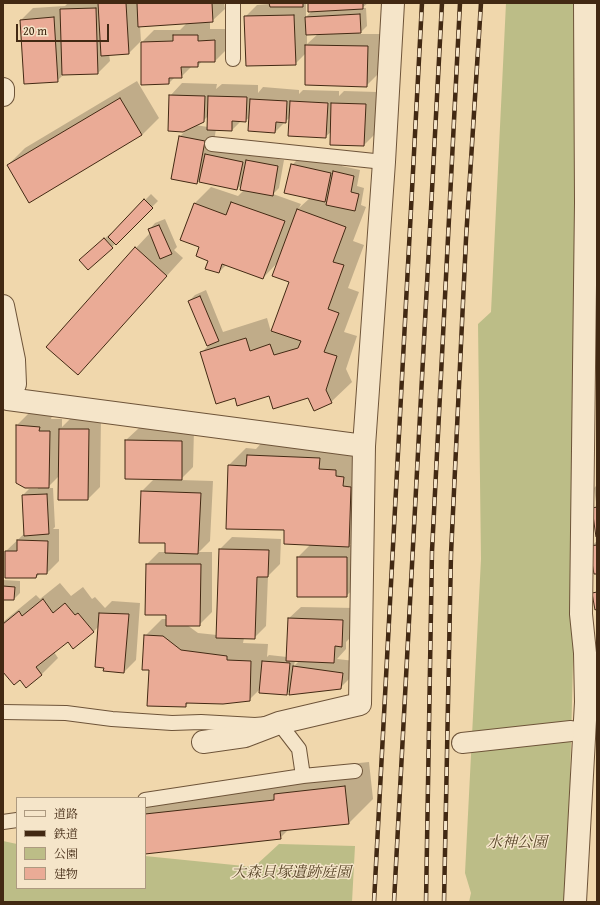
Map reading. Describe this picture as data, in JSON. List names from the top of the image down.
{
  "parks": ["水神公園", "大森貝塚遺跡庭園"],
  "legend": [
    "道路",
    "鉄道",
    "公園",
    "建物"
  ],
  "scale_bar": "20 m"
}
